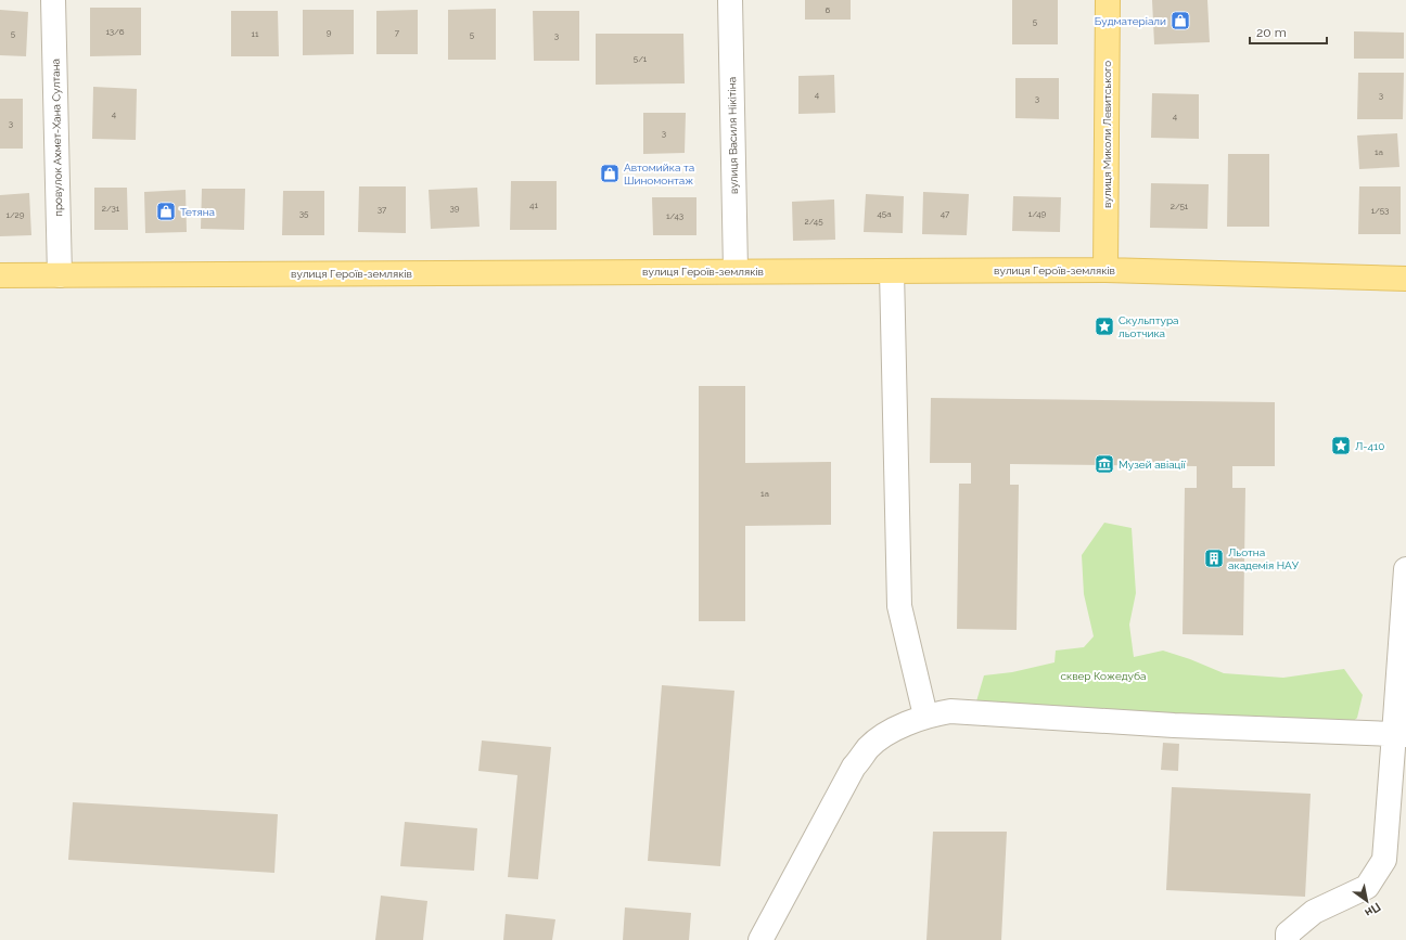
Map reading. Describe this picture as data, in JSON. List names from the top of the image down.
{
  "streets": {
    "main road": ["вулиця Миколи Левитського", "вулиця Героїв-земляків"],
    "street": ["вулиця Василя Нікітіна", "провулок Ахмет-Хана Султана"]
  },
  "crossings": [
    ["вулиця Миколи Левитського", "вулиця Героїв-земляків"],
    ["вулиця Василя Нікітіна", "вулиця Героїв-земляків"],
    ["провулок Ахмет-Хана Султана", "вулиця Героїв-земляків"]
  ],
  "parks": ["сквер Кожедуба"],
  "places": {
    "shop": ["Будматеріали", "Автомийка та Шиномонтаж", "Тетяна"],
    "place": ["Скульптура льотчика", "Л-410"],
    "museum": ["Музей авіації"],
    "building": ["Льотна академія НАУ"]
  },
  "house_numbers": [
    "6",
    "5",
    "13/6",
    "9",
    "7",
    "5",
    "11",
    "5",
    "3",
    "5/1",
    "4",
    "3",
    "3",
    "4",
    "4",
    "3",
    "3",
    "1а",
    "41",
    "2/51",
    "2/31",
    "39",
    "37",
    "1/53",
    "35",
    "45а",
    "47",
    "1/49",
    "1/29",
    "1/43",
    "2/45",
    "1а"
  ],
  "scale_bar": "20 m",
  "north": "bottom right"
}
